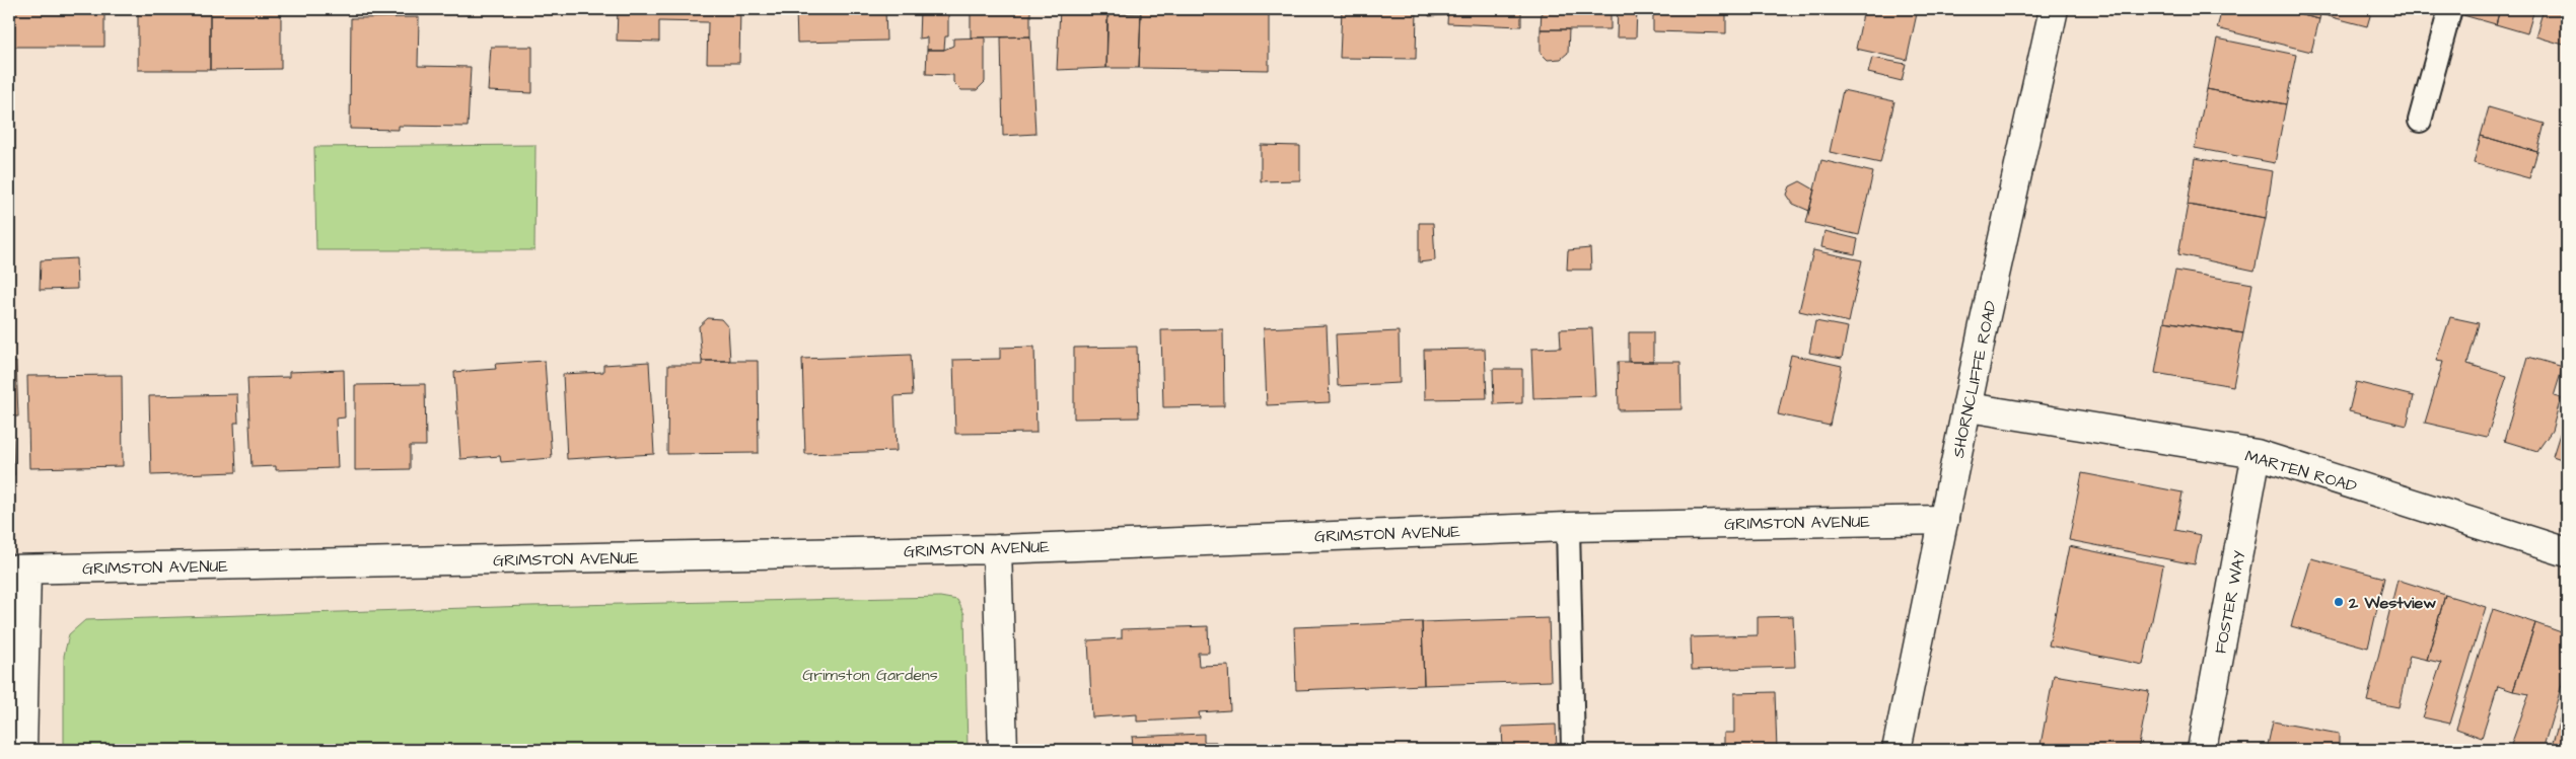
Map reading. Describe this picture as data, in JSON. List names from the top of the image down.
{
  "streets": {
    "street": [
      "SHORNCLIFFE ROAD",
      "MARTEN ROAD",
      "GRIMSTON AVENUE",
      "FOSTER WAY"
    ]
  },
  "crossings": [
    ["SHORNCLIFFE ROAD", "MARTEN ROAD"],
    ["SHORNCLIFFE ROAD", "GRIMSTON AVENUE"],
    ["MARTEN ROAD", "FOSTER WAY"]
  ],
  "parks": ["Grimston Gardens"],
  "places": ["2 Westview"]
}
